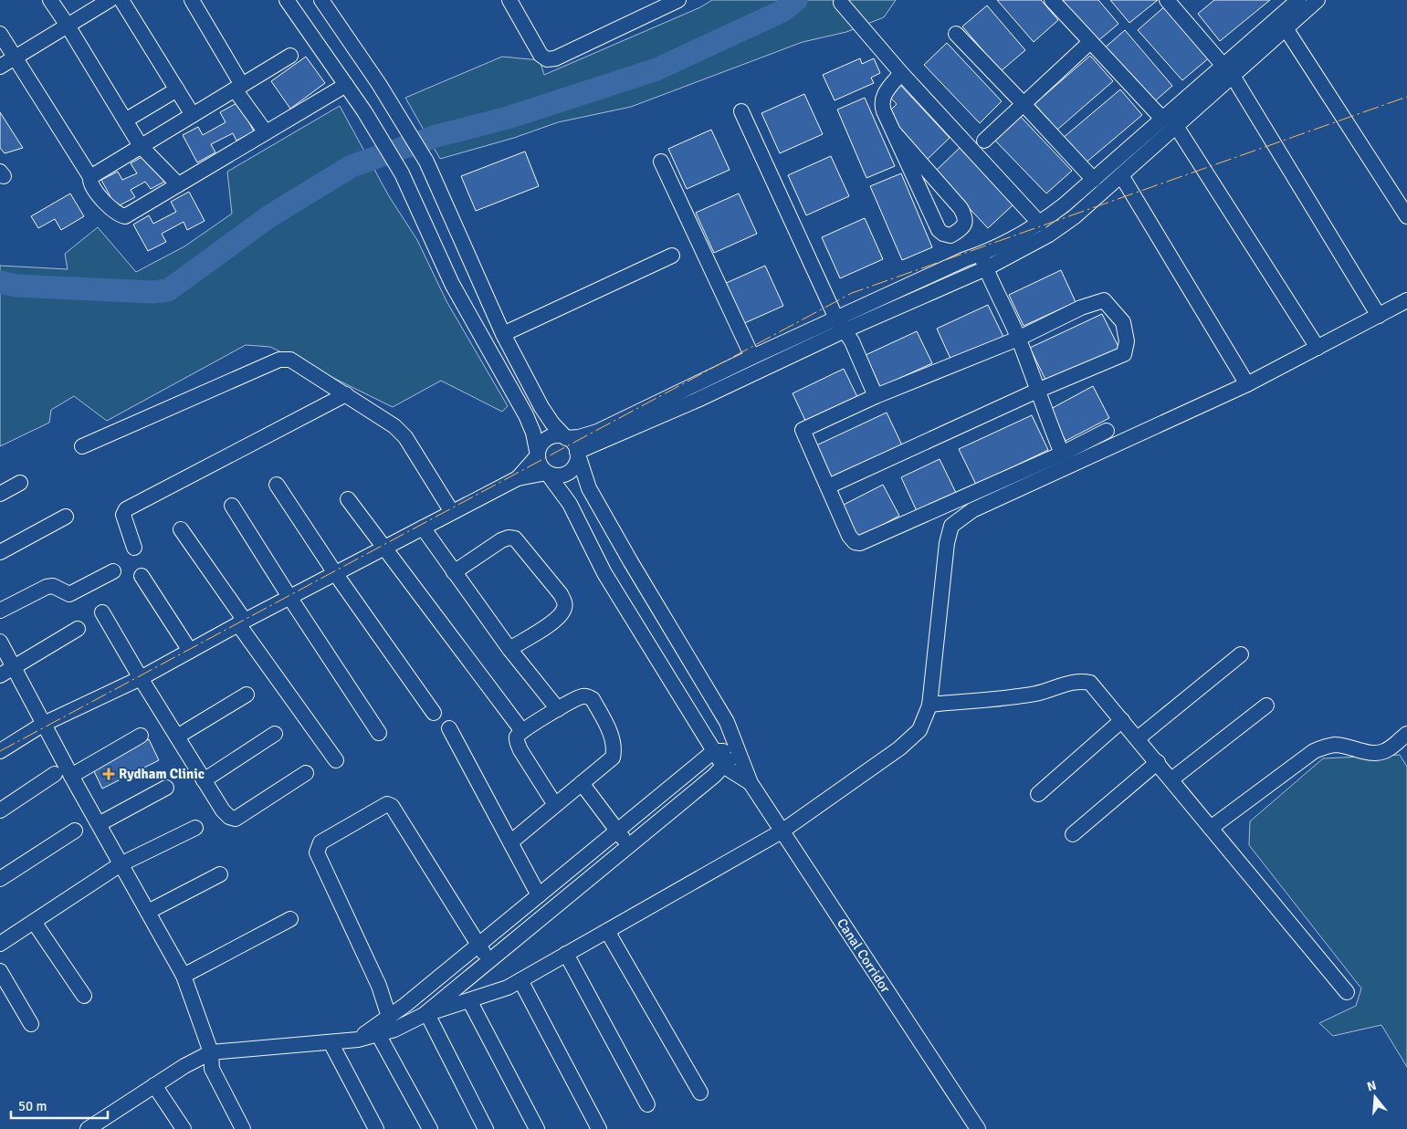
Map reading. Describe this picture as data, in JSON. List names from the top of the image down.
{
  "streets": {
    "street": ["Canal Corridor"]
  },
  "places": {
    "health": ["Rydham Clinic"]
  },
  "scale_bar": "50 m",
  "north": "top"
}
